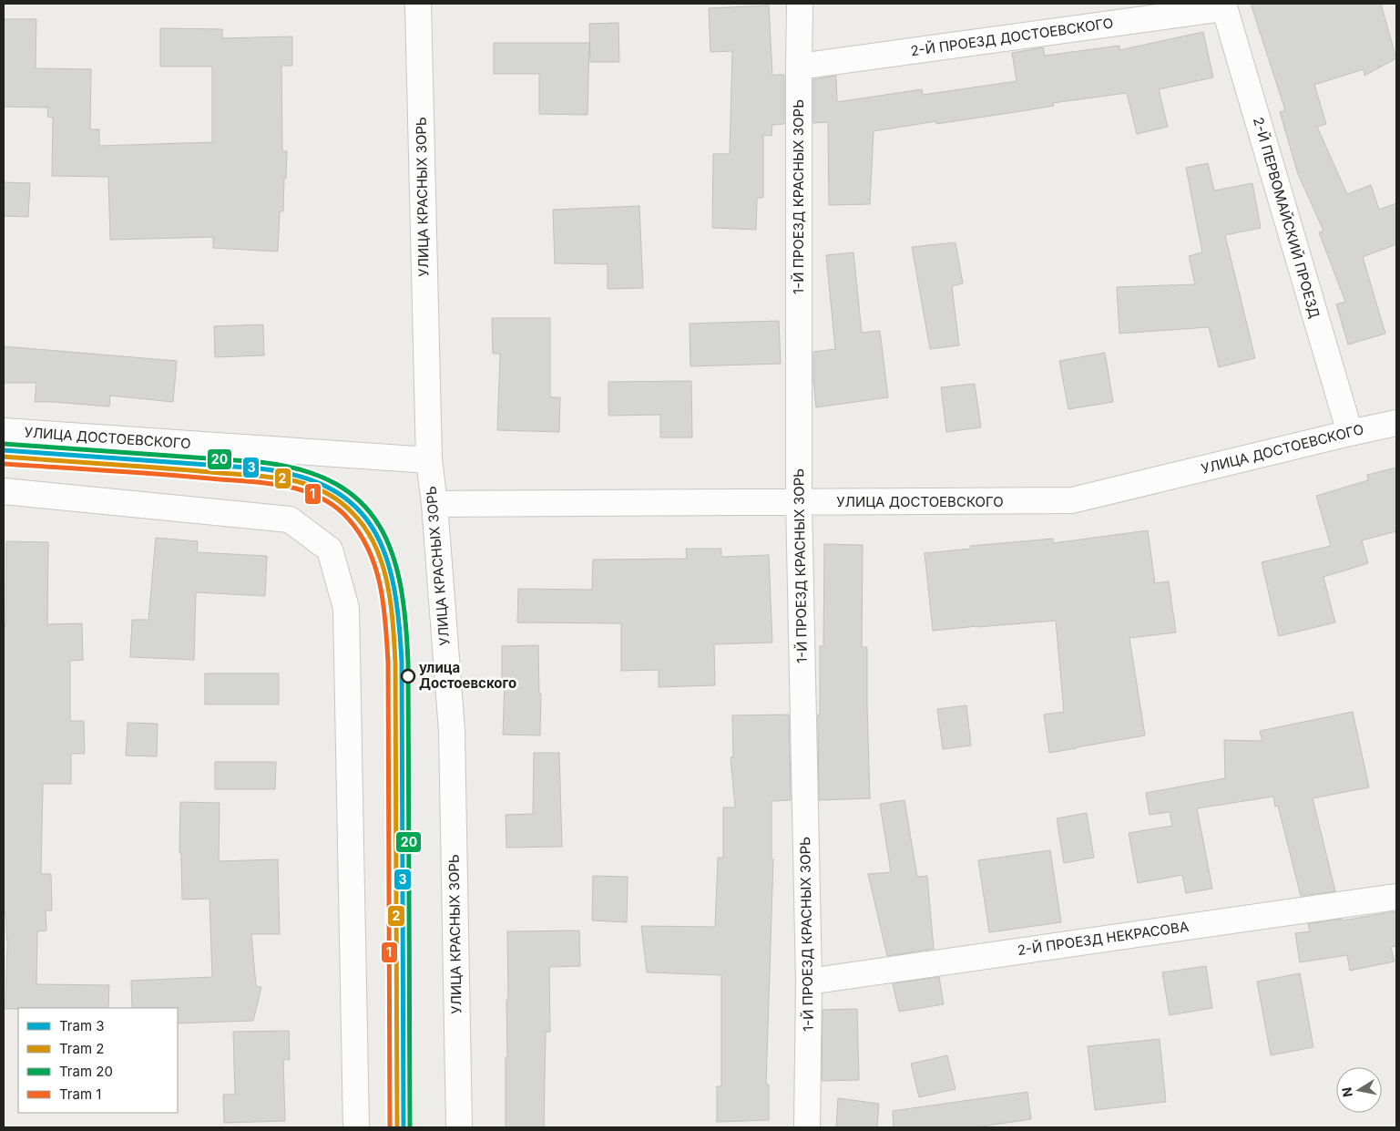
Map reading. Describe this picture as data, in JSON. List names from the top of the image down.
{
  "streets": {
    "street": [
      "2-Й ПРОЕЗД ДОСТОЕВСКОГО",
      "УЛИЦА КРАСНЫХ ЗОРЬ",
      "1-Й ПРОЕЗД КРАСНЫХ ЗОРЬ",
      "2-Й ПЕРВОМАЙСКИЙ ПРОЕЗД",
      "УЛИЦА ДОСТОЕВСКОГО",
      "2-Й ПРОЕЗД НЕКРАСОВА"
    ]
  },
  "crossings": [
    ["2-Й ПРОЕЗД ДОСТОЕВСКОГО", "1-Й ПРОЕЗД КРАСНЫХ ЗОРЬ"],
    ["2-Й ПРОЕЗД ДОСТОЕВСКОГО", "2-Й ПЕРВОМАЙСКИЙ ПРОЕЗД"],
    ["УЛИЦА КРАСНЫХ ЗОРЬ", "УЛИЦА ДОСТОЕВСКОГО"],
    ["1-Й ПРОЕЗД КРАСНЫХ ЗОРЬ", "УЛИЦА ДОСТОЕВСКОГО"],
    ["1-Й ПРОЕЗД КРАСНЫХ ЗОРЬ", "2-Й ПРОЕЗД НЕКРАСОВА"],
    ["2-Й ПЕРВОМАЙСКИЙ ПРОЕЗД", "УЛИЦА ДОСТОЕВСКОГО"]
  ],
  "places": ["улица Достоевского"],
  "lines": [
    "tram line 20",
    "tram line 3",
    "tram line 2",
    "tram line 1"
  ],
  "legend": [
    "Tram 3",
    "Tram 2",
    "Tram 20",
    "Tram 1"
  ],
  "north": "left"
}
